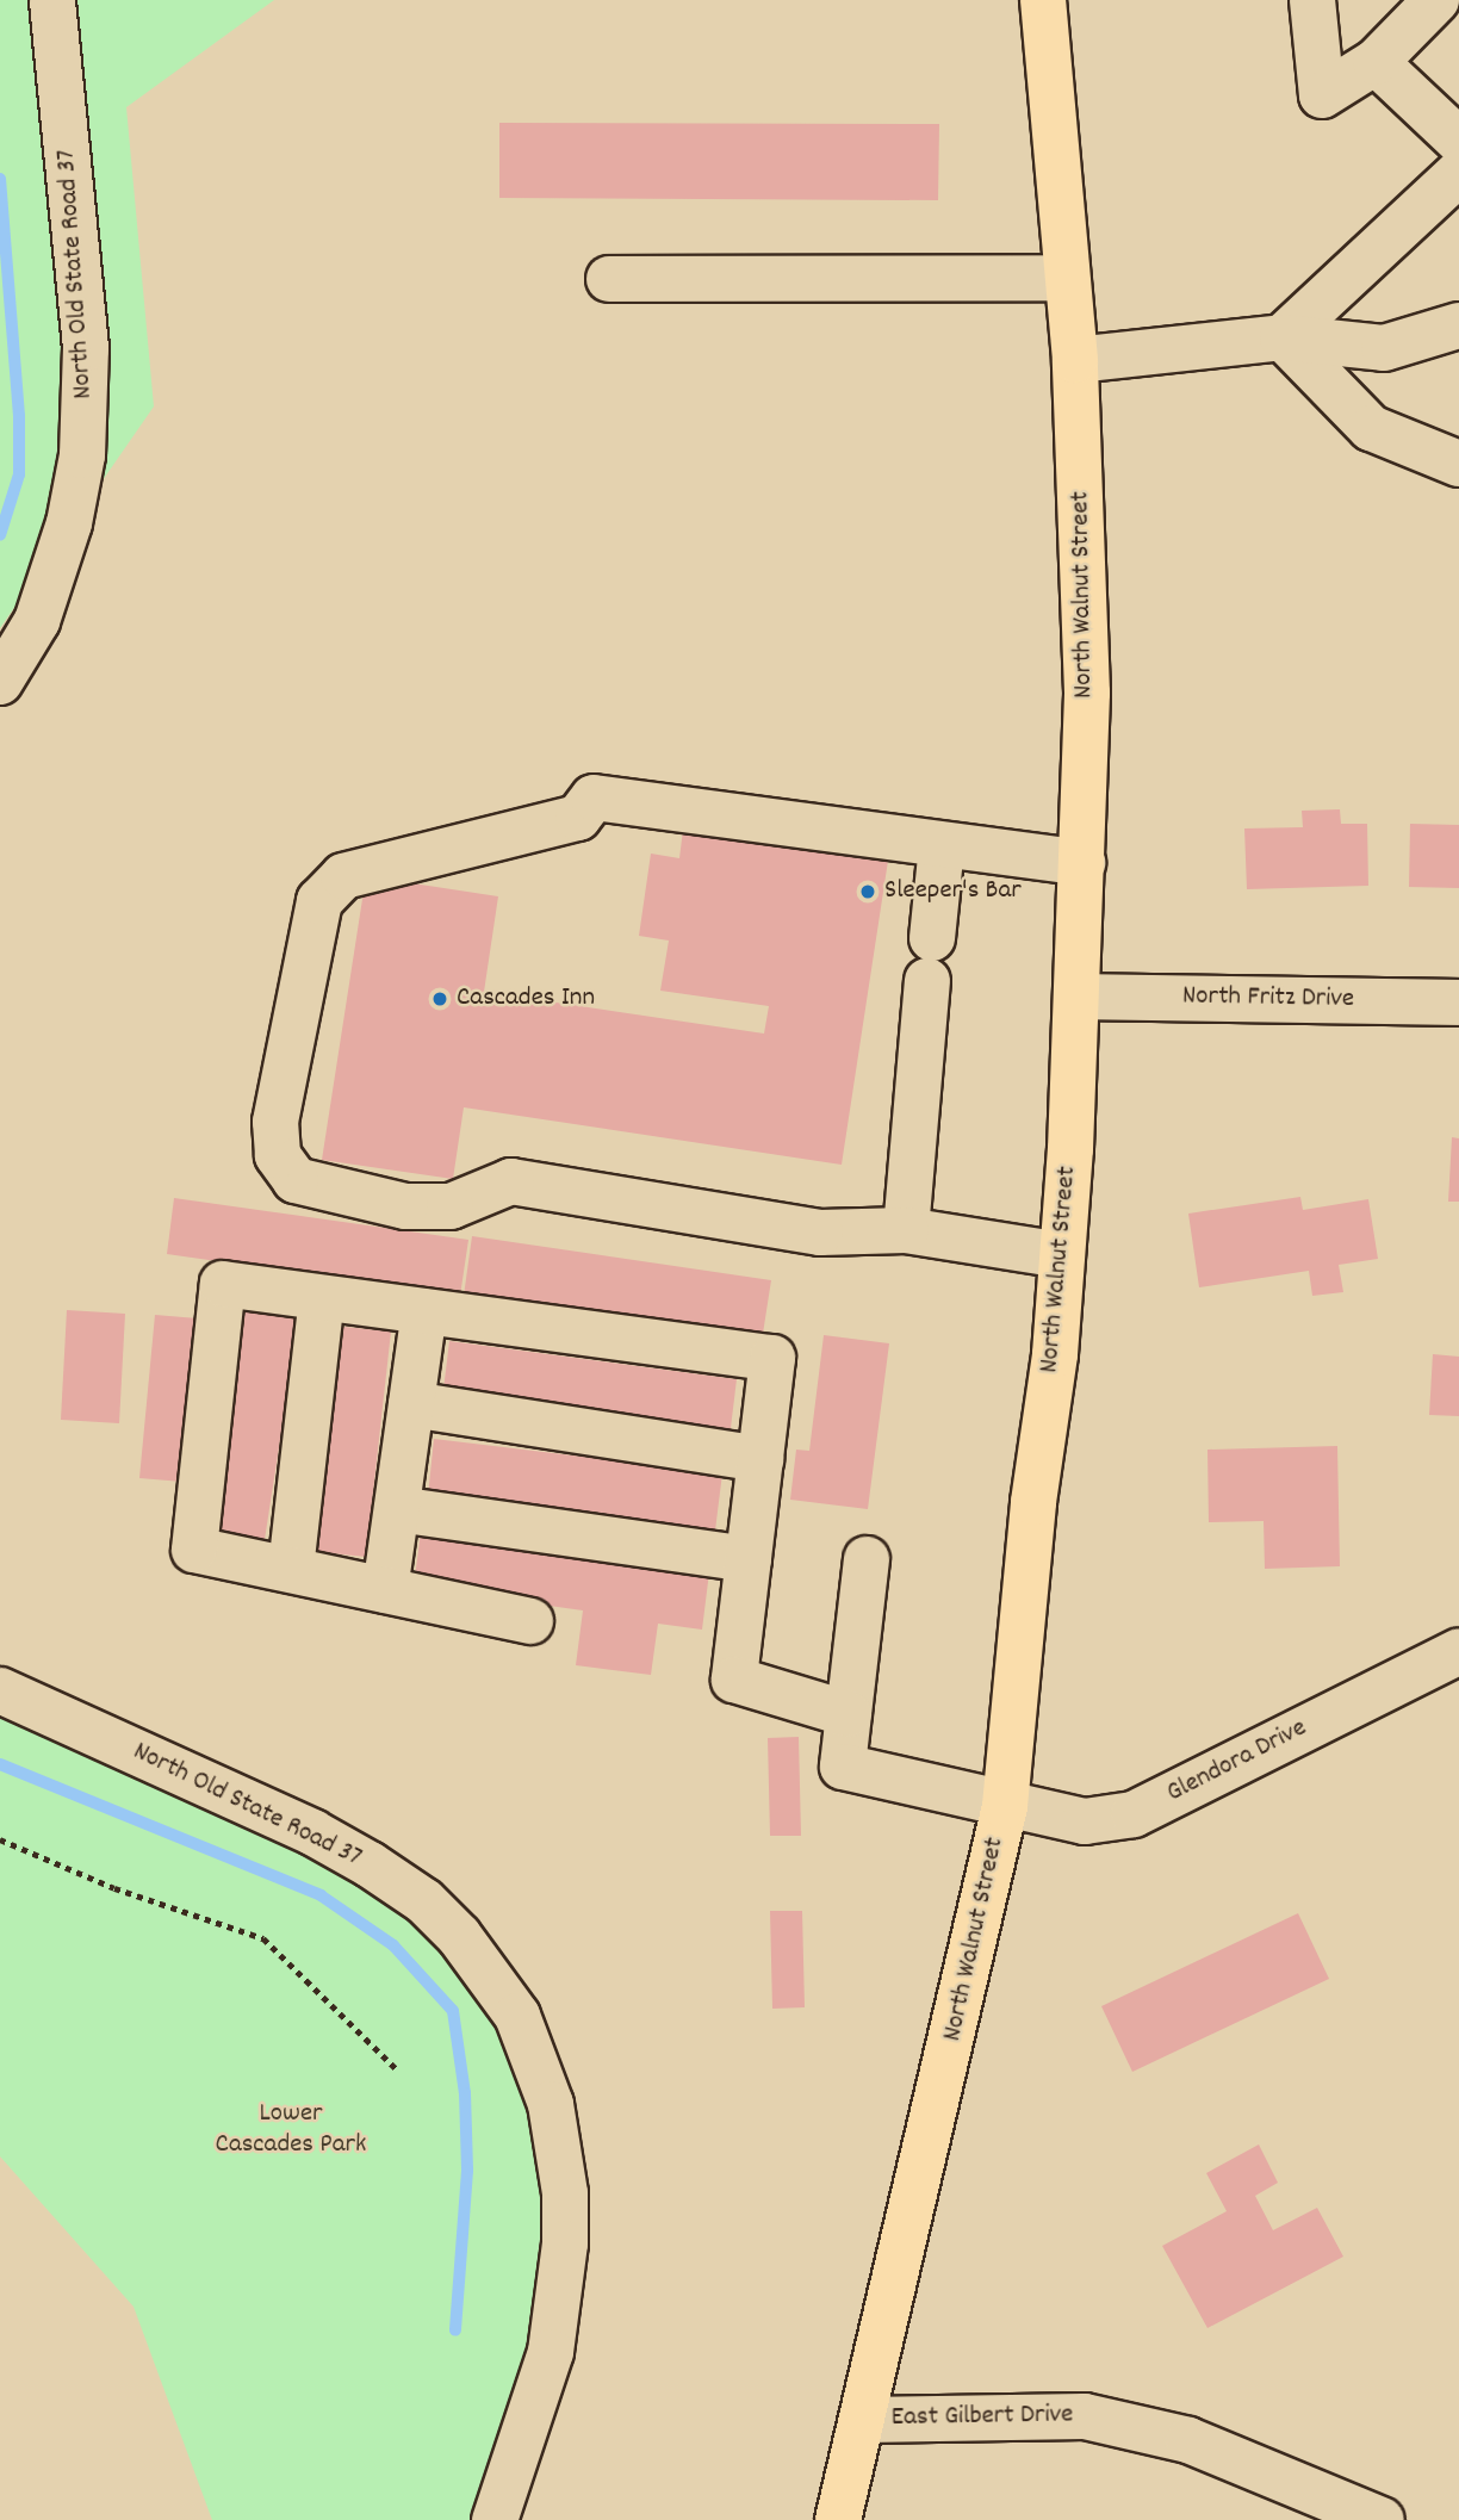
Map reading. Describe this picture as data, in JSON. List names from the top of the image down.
{
  "streets": {
    "main road": ["North Walnut Street"],
    "street": [
      "North Old State Road 37",
      "North Fritz Drive",
      "Glendora Drive",
      "East Gilbert Drive"
    ]
  },
  "crossings": [
    ["North Walnut Street", "North Fritz Drive"],
    ["North Walnut Street", "Glendora Drive"],
    ["North Walnut Street", "East Gilbert Drive"]
  ],
  "parks": ["Lower Cascades Park"],
  "places": ["Sleeper's Bar", "Cascades Inn"]
}
